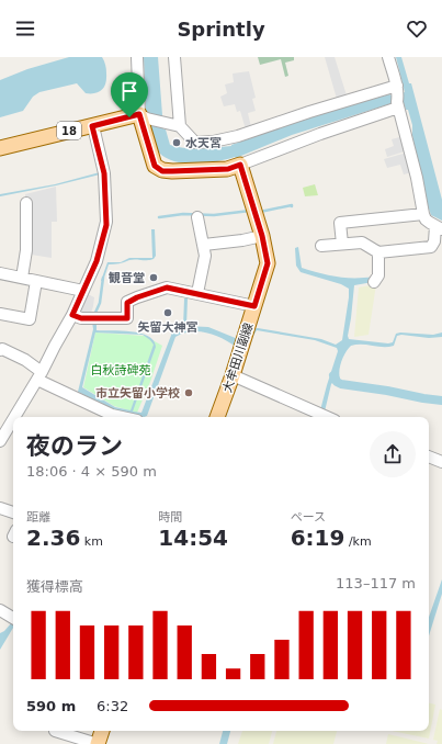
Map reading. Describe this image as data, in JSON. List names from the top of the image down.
{
  "streets": {
    "main road": ["18", "大牟田川副線"]
  },
  "parks": ["白秋詩碑苑"],
  "places": [
    "水天宮",
    "観音堂",
    "矢留大神宮",
    "市立矢留小学校"
  ],
  "page": {
    "header": "Sprintly",
    "heading": ["夜のラン", "18:06 · 4 × 590 m"],
    "stats": [
      ["距離", "2.36 km"],
      ["時間", "14:54"],
      ["ペース", "6:19 /km"]
    ],
    "chart": ["獲得標高", "113–117 m"],
    "list": [
      {
        "name": "590 m",
        "note": "6:32"
      }
    ]
  }
}
